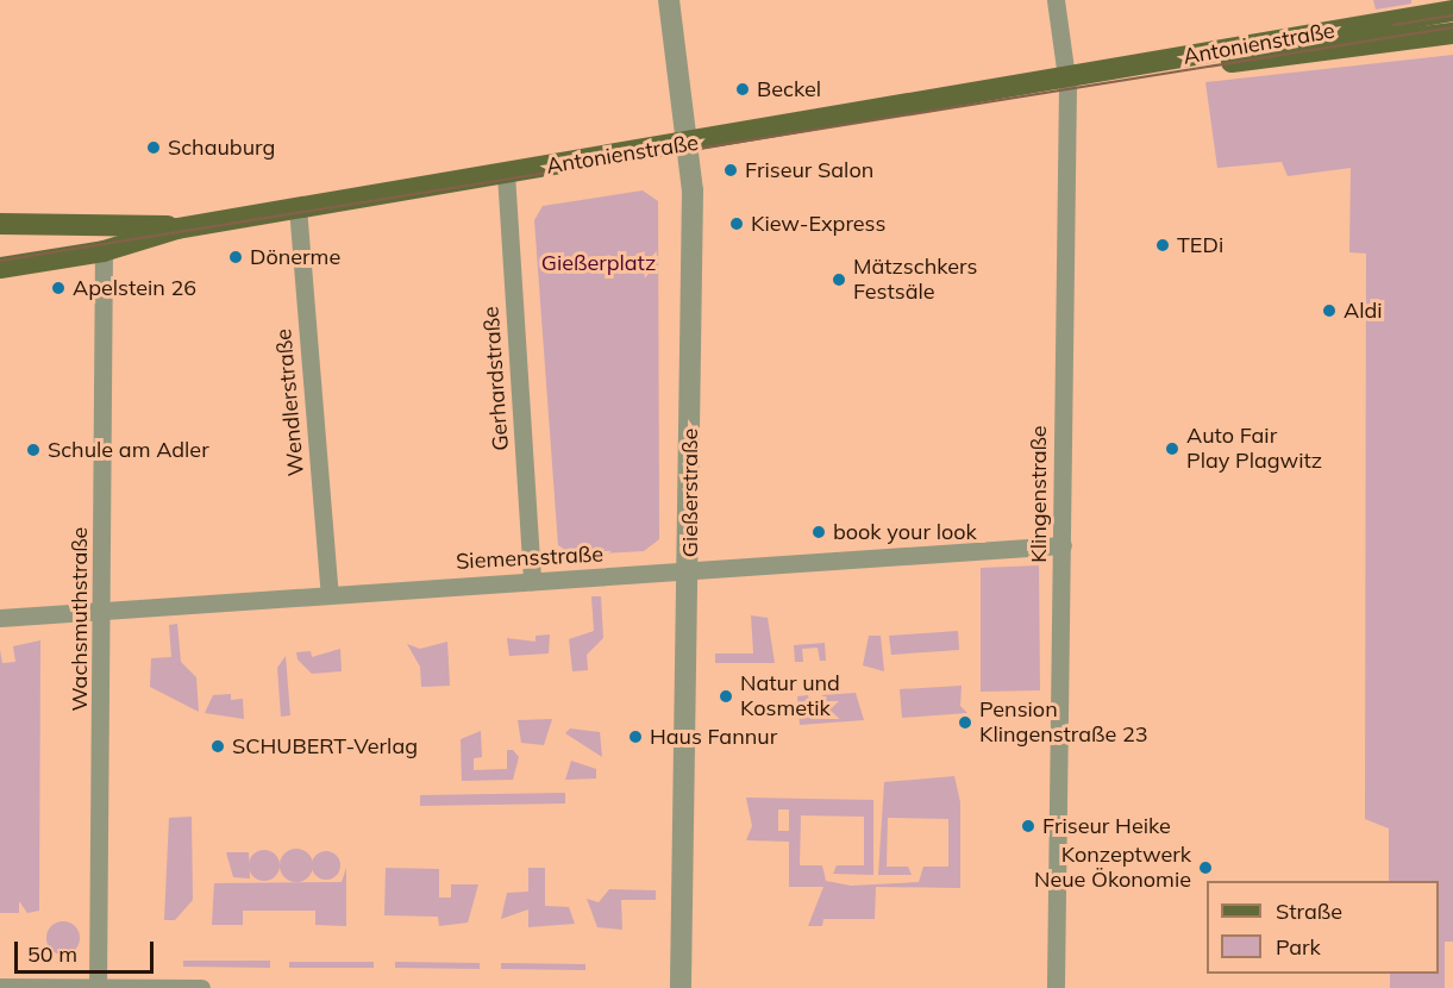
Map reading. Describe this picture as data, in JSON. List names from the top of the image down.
{
  "streets": {
    "main road": ["Antonienstraße"],
    "street": [
      "Gerhardstraße",
      "Wendlerstraße",
      "Gießerstraße",
      "Klingenstraße",
      "Siemensstraße",
      "Wachsmuthstraße"
    ]
  },
  "crossings": [
    ["Antonienstraße", "Gerhardstraße"],
    ["Antonienstraße", "Wendlerstraße"],
    ["Antonienstraße", "Gießerstraße"],
    ["Antonienstraße", "Klingenstraße"],
    ["Antonienstraße", "Wachsmuthstraße"],
    ["Gerhardstraße", "Siemensstraße"],
    ["Wendlerstraße", "Siemensstraße"],
    ["Gießerstraße", "Siemensstraße"],
    ["Klingenstraße", "Siemensstraße"],
    ["Siemensstraße", "Wachsmuthstraße"]
  ],
  "parks": ["Gießerplatz"],
  "places": [
    "Beckel",
    "Schauburg",
    "Friseur Salon",
    "Kiew-Express",
    "TEDi",
    "Dönerme",
    "Mätzschkers Festsäle",
    "Apelstein 26",
    "Aldi",
    "Auto Fair Play Plagwitz",
    "Schule am Adler",
    "book your look",
    "Natur und Kosmetik",
    "Pension Klingenstraße 23",
    "Haus Fannur",
    "SCHUBERT-Verlag",
    "Friseur Heike",
    "Konzeptwerk Neue Ökonomie"
  ],
  "legend": ["Straße", "Park"],
  "scale_bar": "50 m"
}
